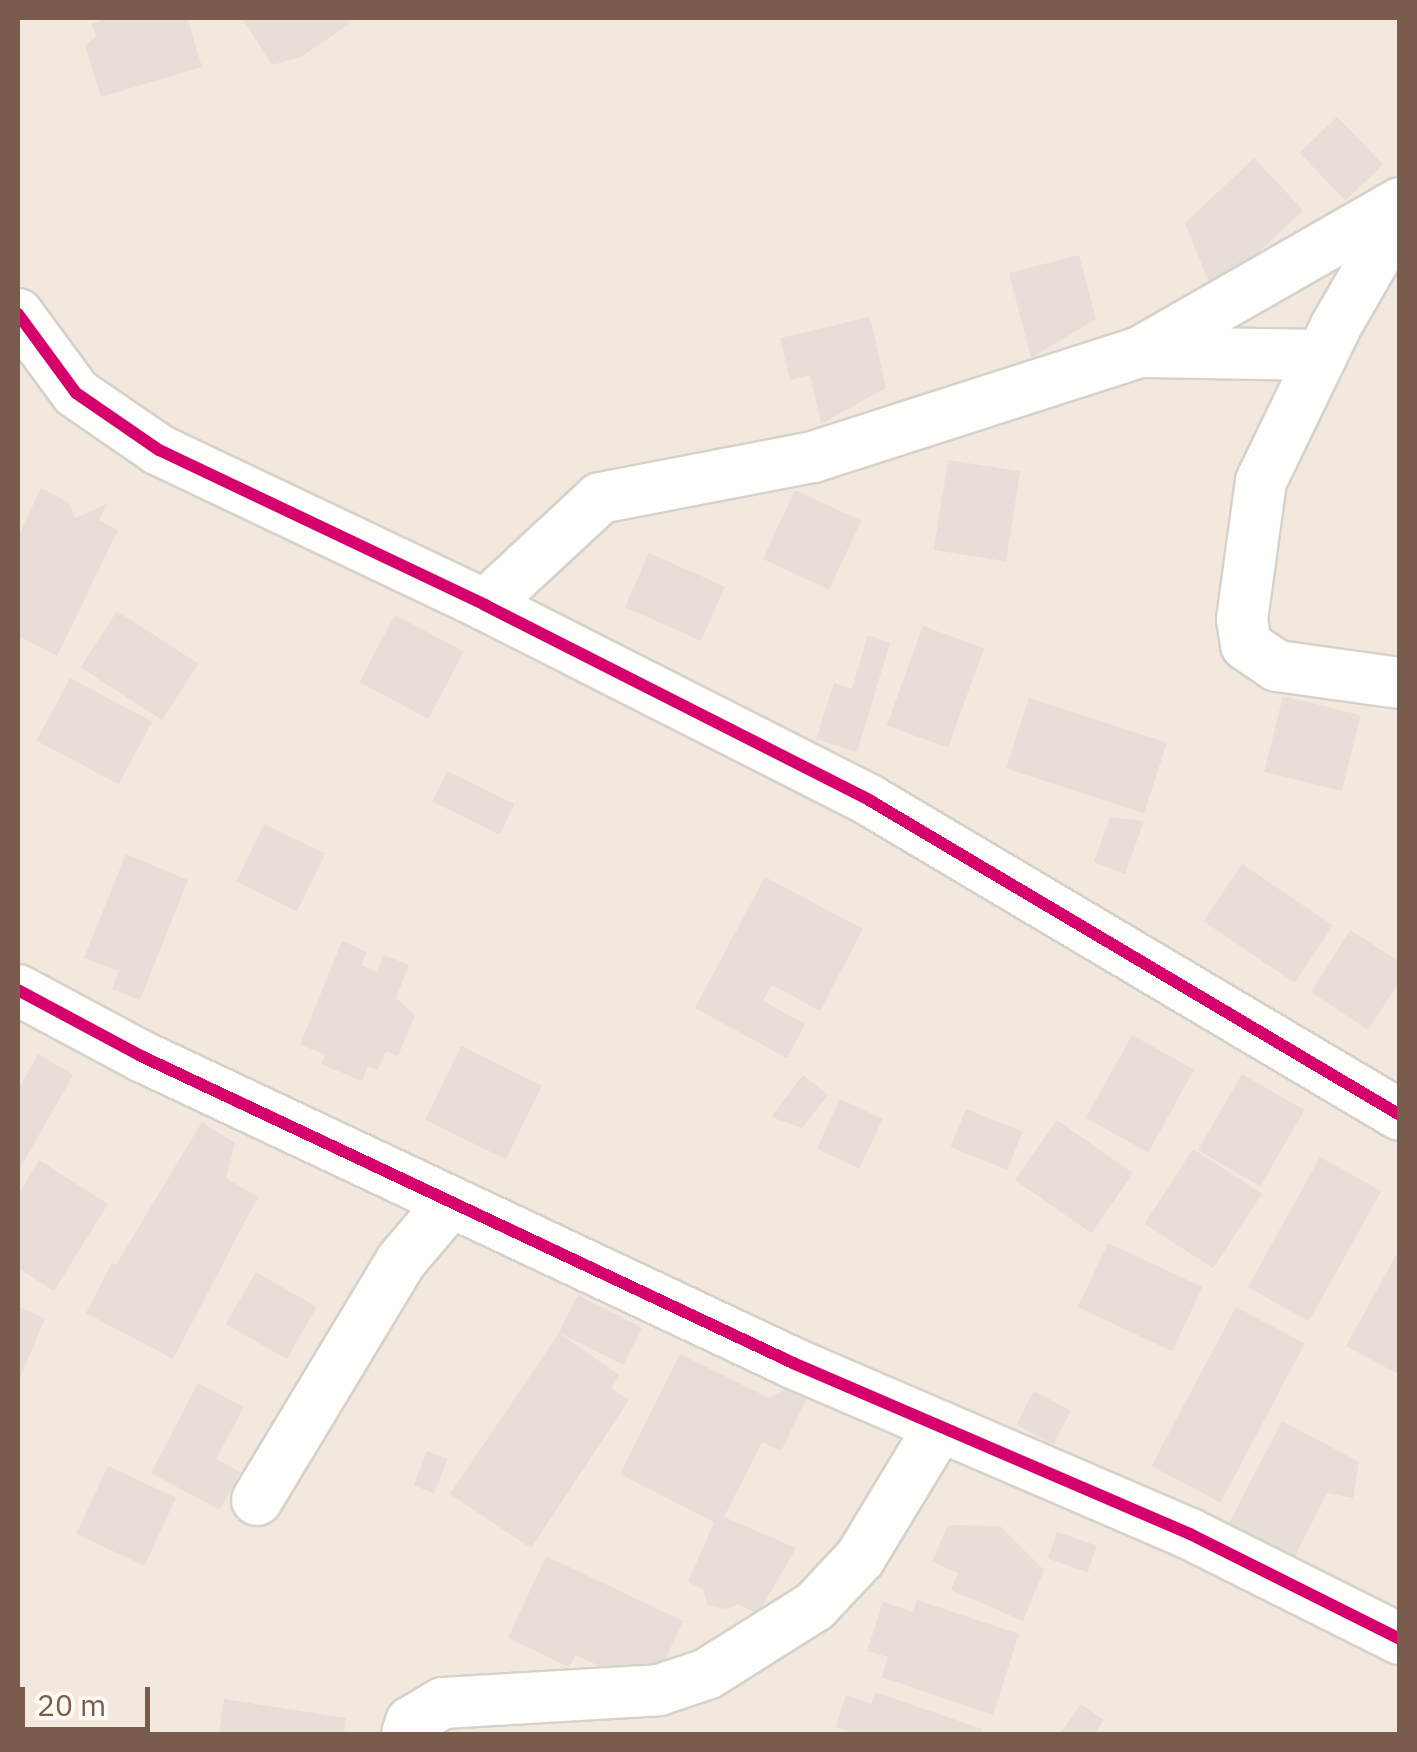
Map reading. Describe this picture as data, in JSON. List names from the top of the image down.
{
  "scale_bar": "20 m"
}
